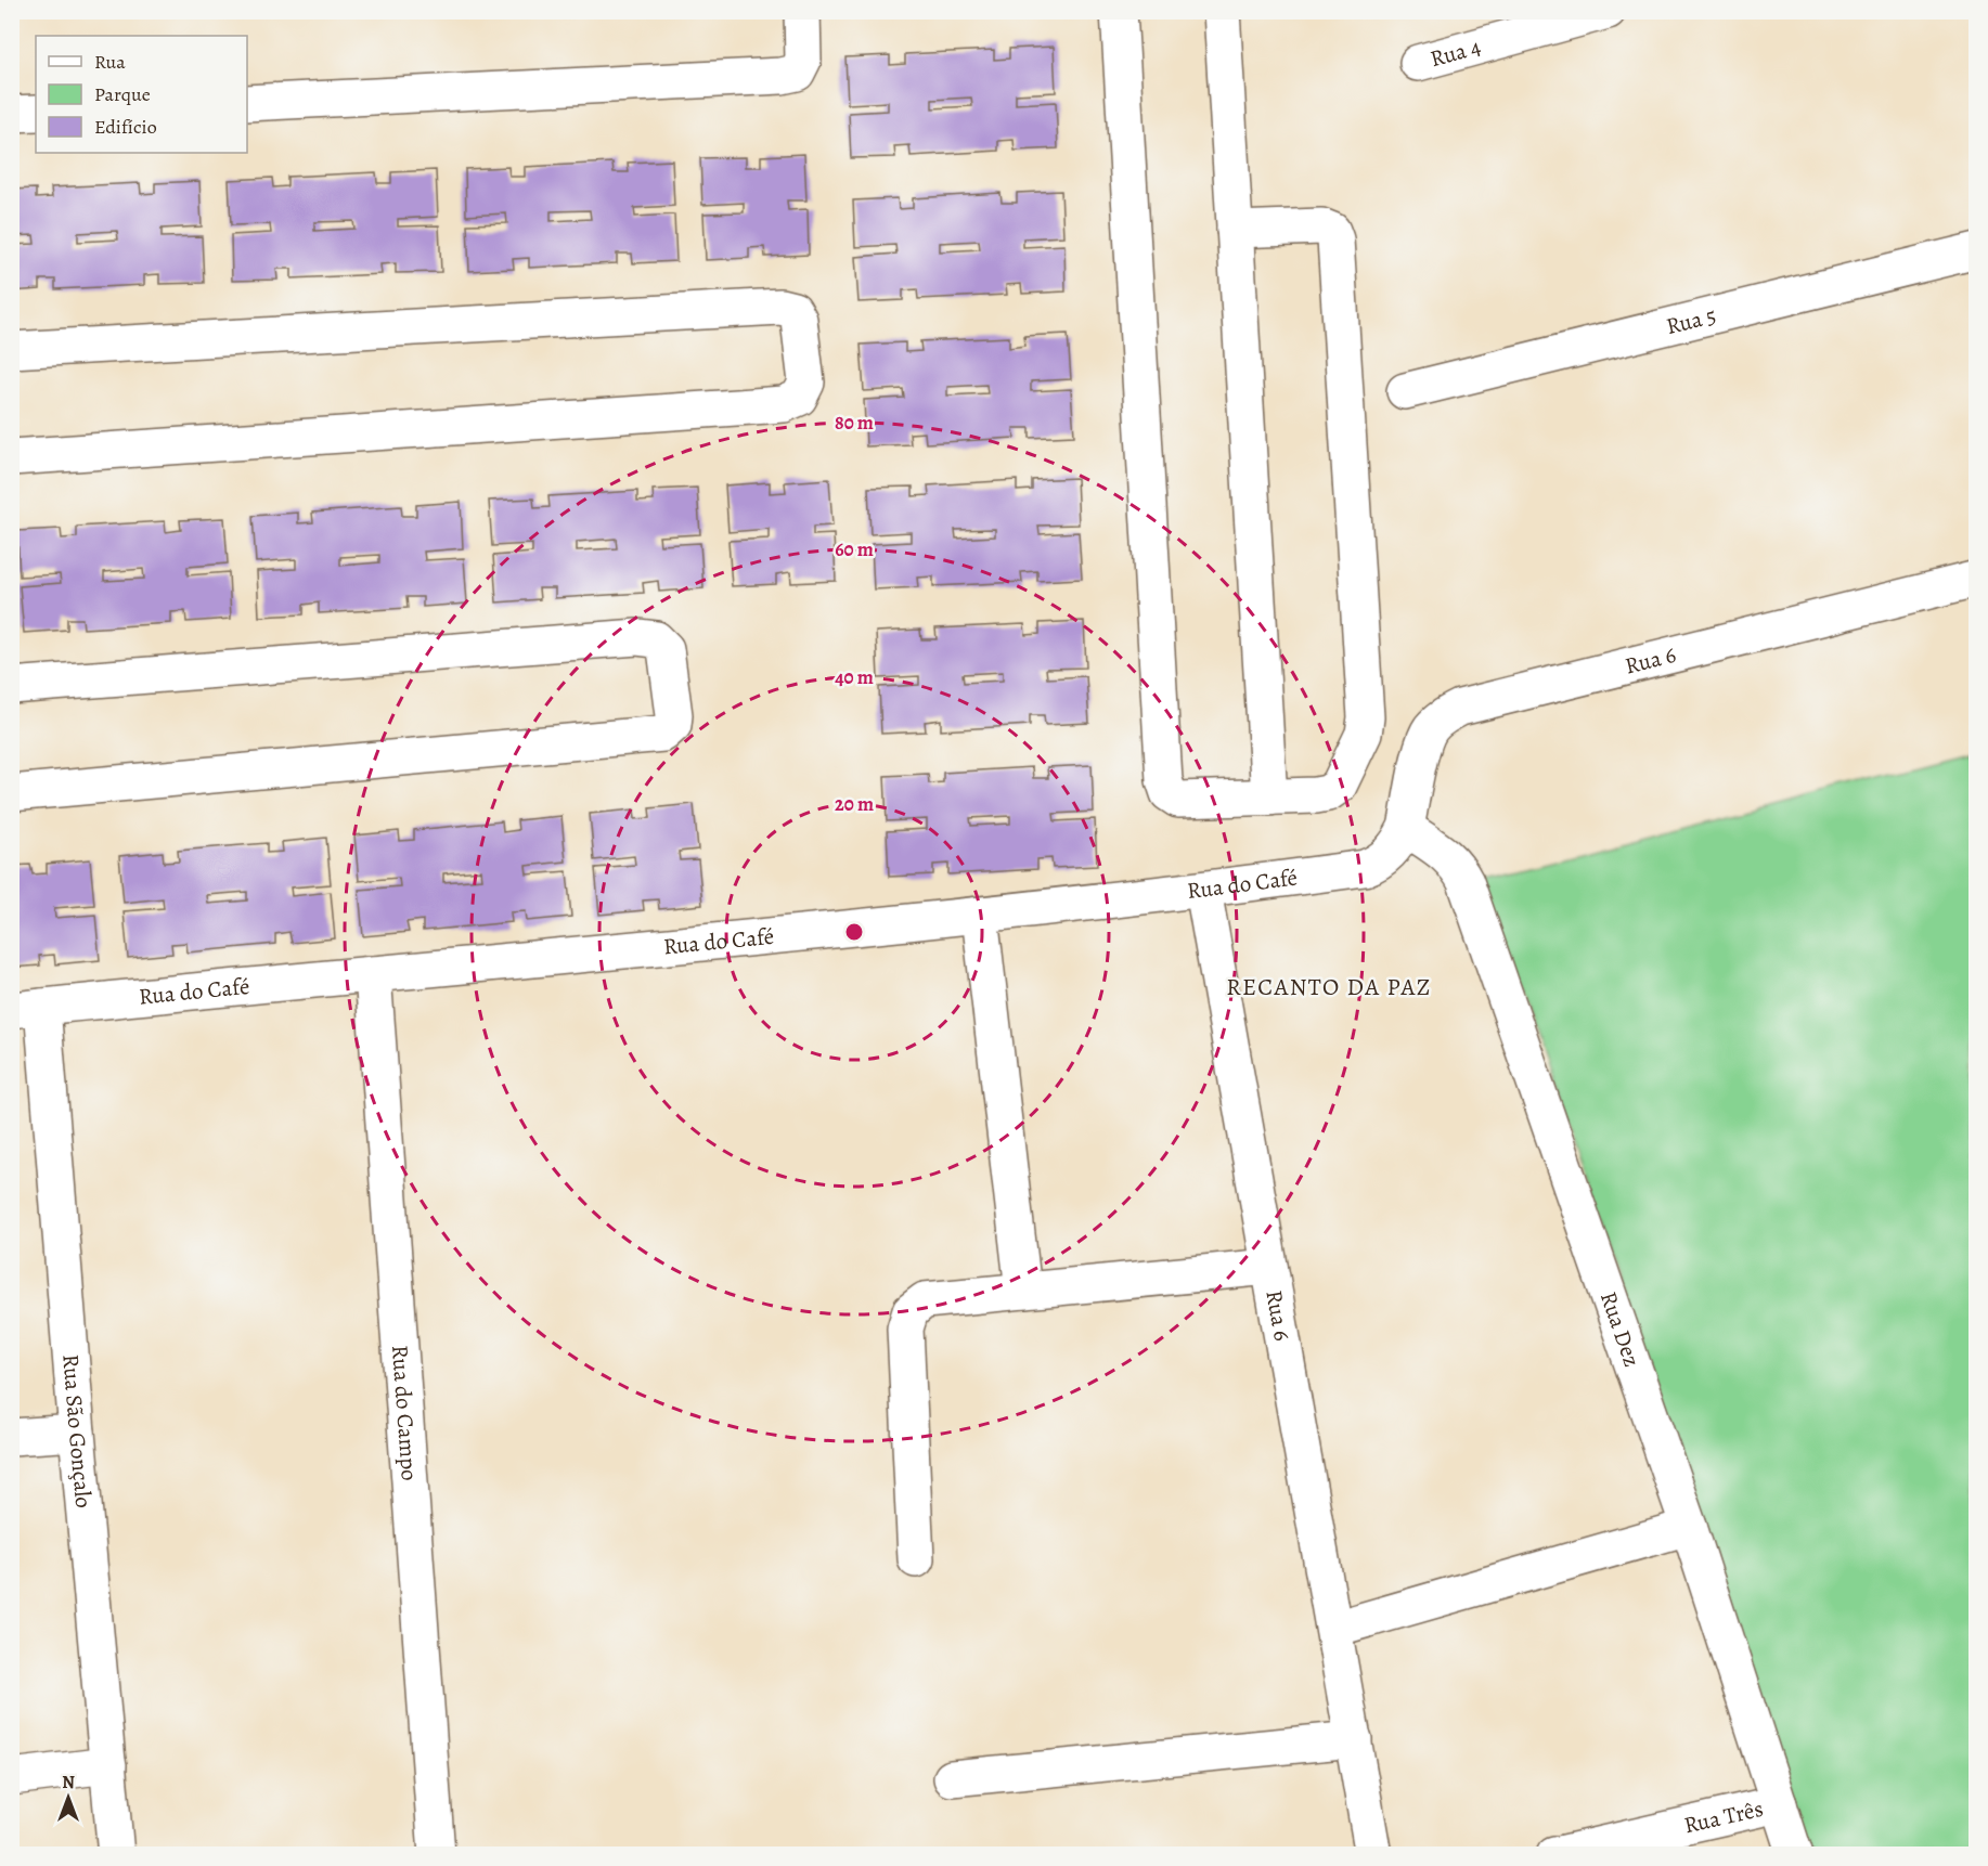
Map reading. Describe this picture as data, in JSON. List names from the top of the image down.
{
  "streets": {
    "street": [
      "Rua 4",
      "Rua 5",
      "Rua 6",
      "Rua do Café",
      "Rua Dez",
      "Rua do Campo",
      "Rua São Gonçalo",
      "Rua Três"
    ]
  },
  "crossings": [
    ["Rua 6", "Rua do Café"],
    ["Rua 6", "Rua Dez"],
    ["Rua do Café", "Rua Dez"],
    ["Rua do Café", "Rua do Campo"],
    ["Rua do Café", "Rua São Gonçalo"],
    ["Rua Dez", "Rua Três"]
  ],
  "districts": ["RECANTO DA PAZ"],
  "legend": ["Rua", "Parque", "Edifício"],
  "north": "top",
  "rings": [
    "80 m",
    "60 m",
    "40 m",
    "20 m"
  ]
}
